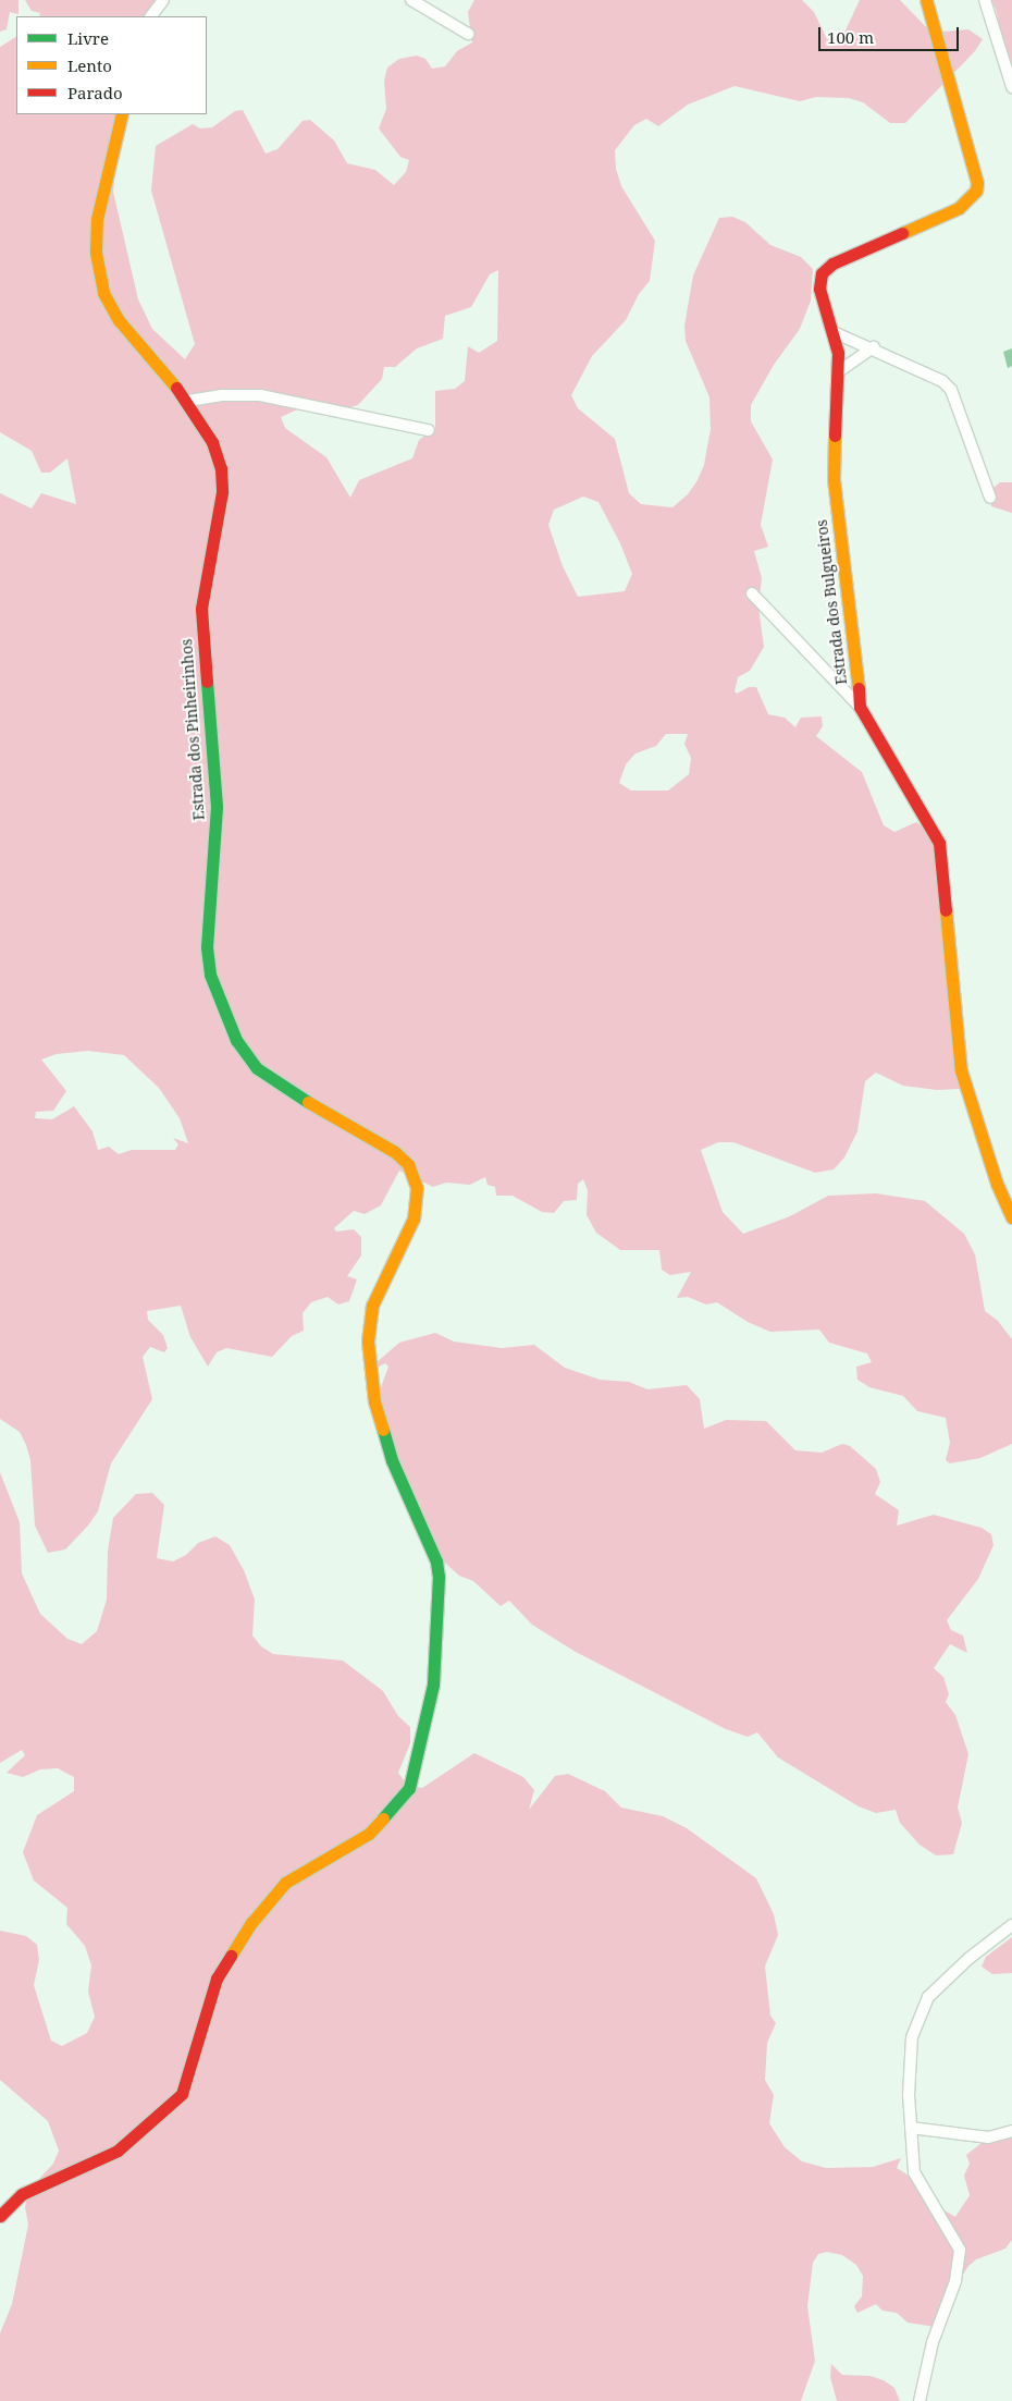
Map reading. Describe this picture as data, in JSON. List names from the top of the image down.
{
  "streets": {
    "street": ["Estrada dos Bulgueiros", "Estrada dos Pinheirinhos"]
  },
  "legend": ["Livre", "Lento", "Parado"],
  "scale_bar": "100 m"
}
